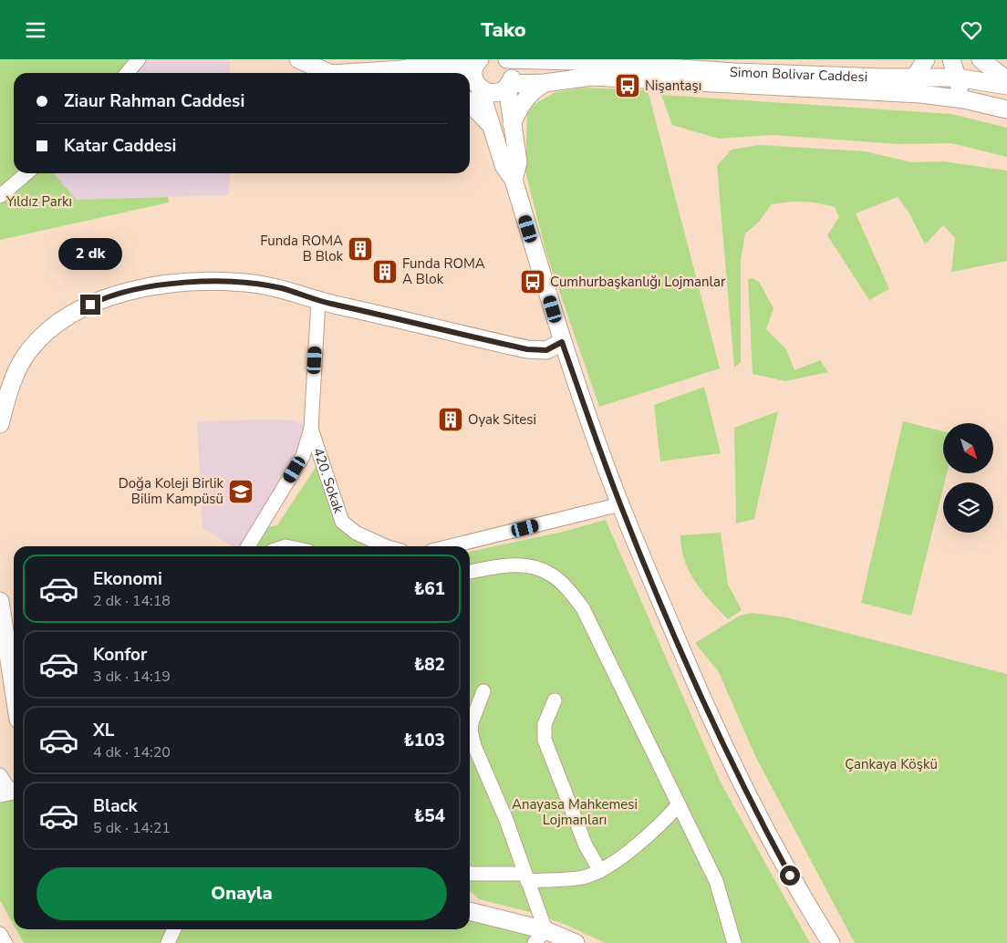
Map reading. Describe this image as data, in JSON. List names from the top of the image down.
{
  "streets": {
    "main road": ["Simon Bolivar Caddesi"],
    "street": ["420. Sokak"]
  },
  "parks": ["Yıldız Parkı", "Çankaya Köşkü", "Anayasa Mahkemesi Lojmanları"],
  "places": {
    "bus stop": ["Nişantaşı", "Cumhurbaşkanlığı Lojmanlar"],
    "building": ["Funda ROMA B Blok", "Funda ROMA A Blok", "Oyak Sitesi"],
    "school or university": ["Doğa Koleji Birlik Bilim Kampüsü"]
  },
  "north": "bottom right",
  "page": {
    "header": "Tako",
    "banner": ["Ziaur Rahman Caddesi", "Katar Caddesi"],
    "bubble": "2 dk",
    "list": [
      {
        "name": "Ekonomi",
        "note": "2 dk · 14:18",
        "value": "₺61"
      },
      {
        "name": "Konfor",
        "note": "3 dk · 14:19",
        "value": "₺82"
      },
      {
        "name": "XL",
        "note": "4 dk · 14:20",
        "value": "₺103"
      },
      {
        "name": "Black",
        "note": "5 dk · 14:21",
        "value": "₺54"
      }
    ],
    "buttons": "Onayla"
  }
}
